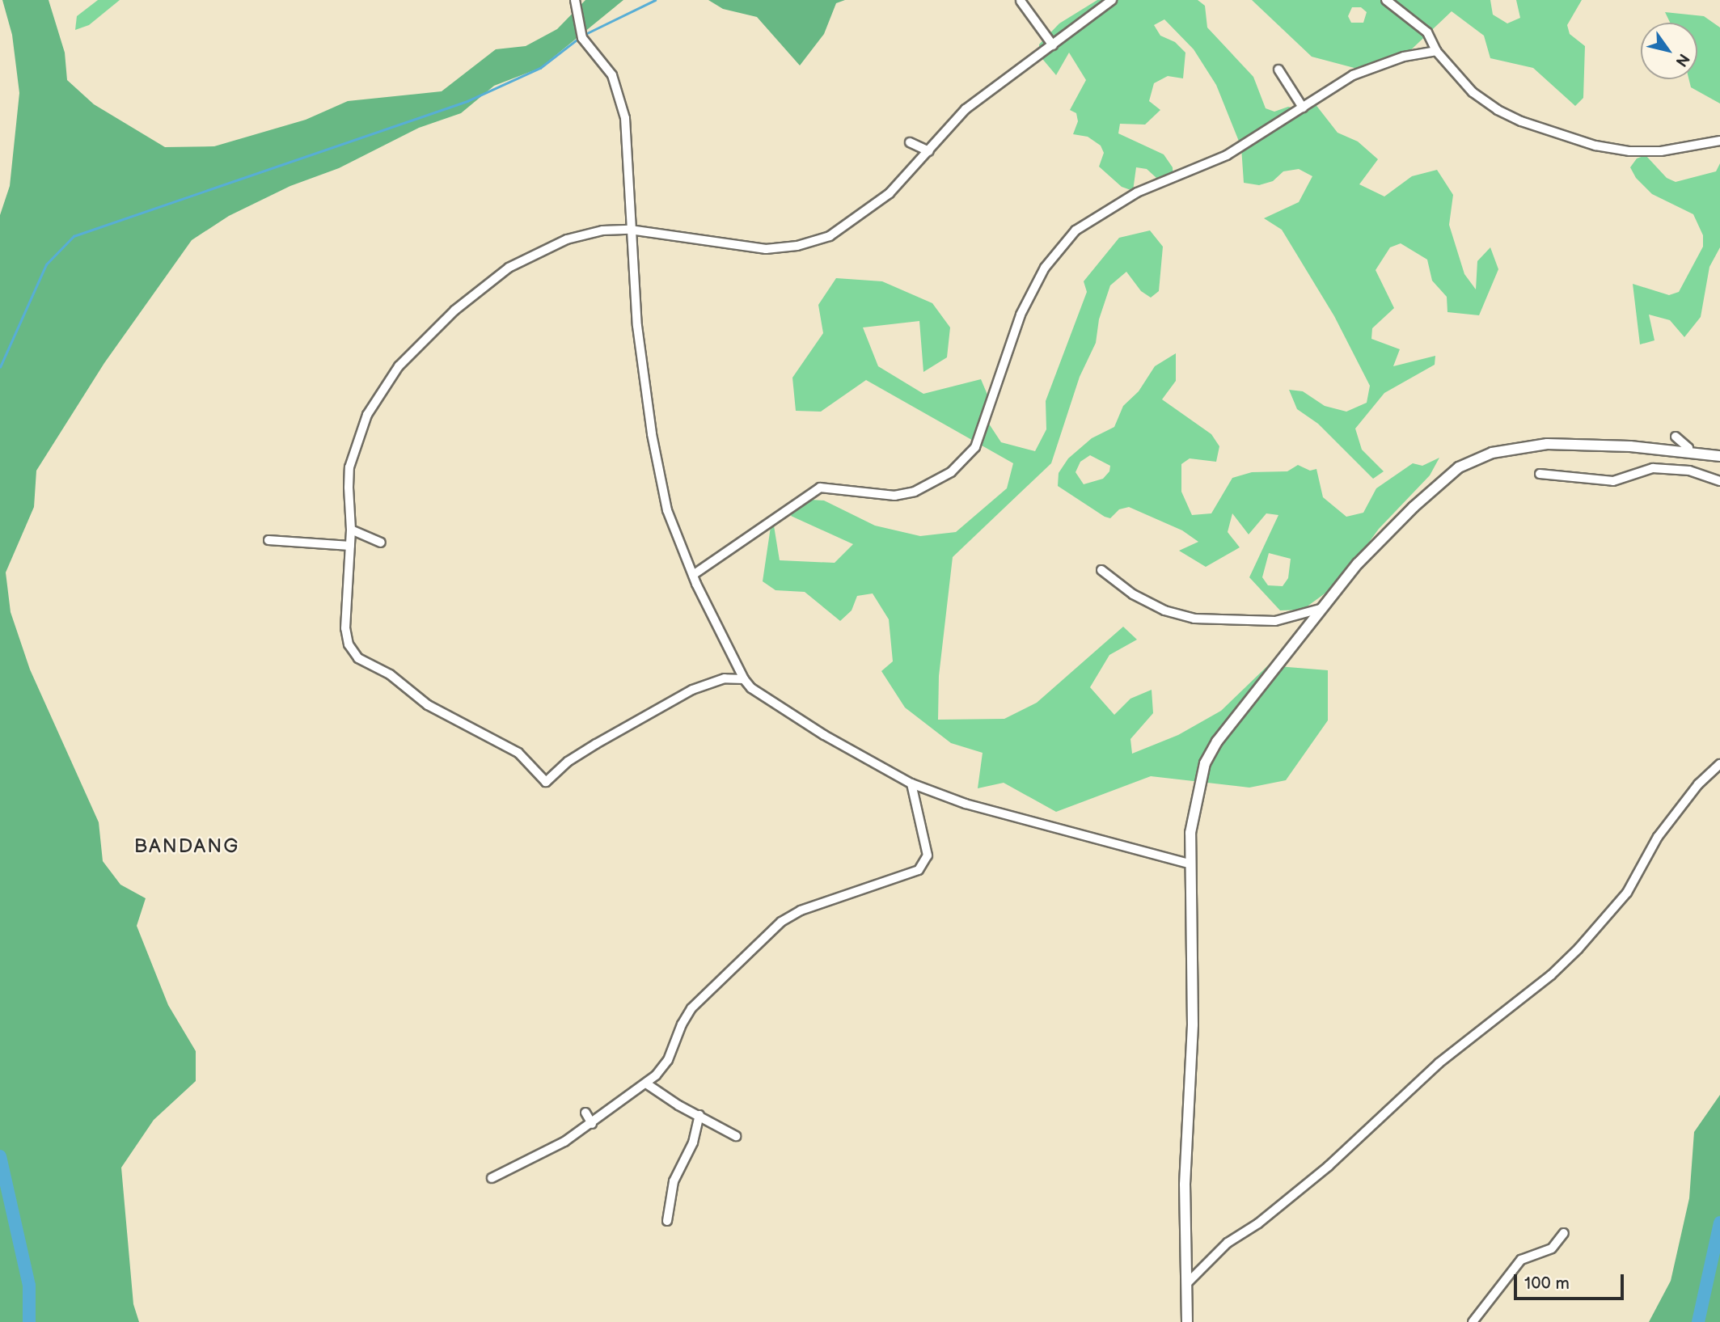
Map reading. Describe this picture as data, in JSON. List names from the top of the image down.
{
  "districts": ["BANDANG"],
  "scale_bar": "100 m",
  "north": "bottom right"
}
